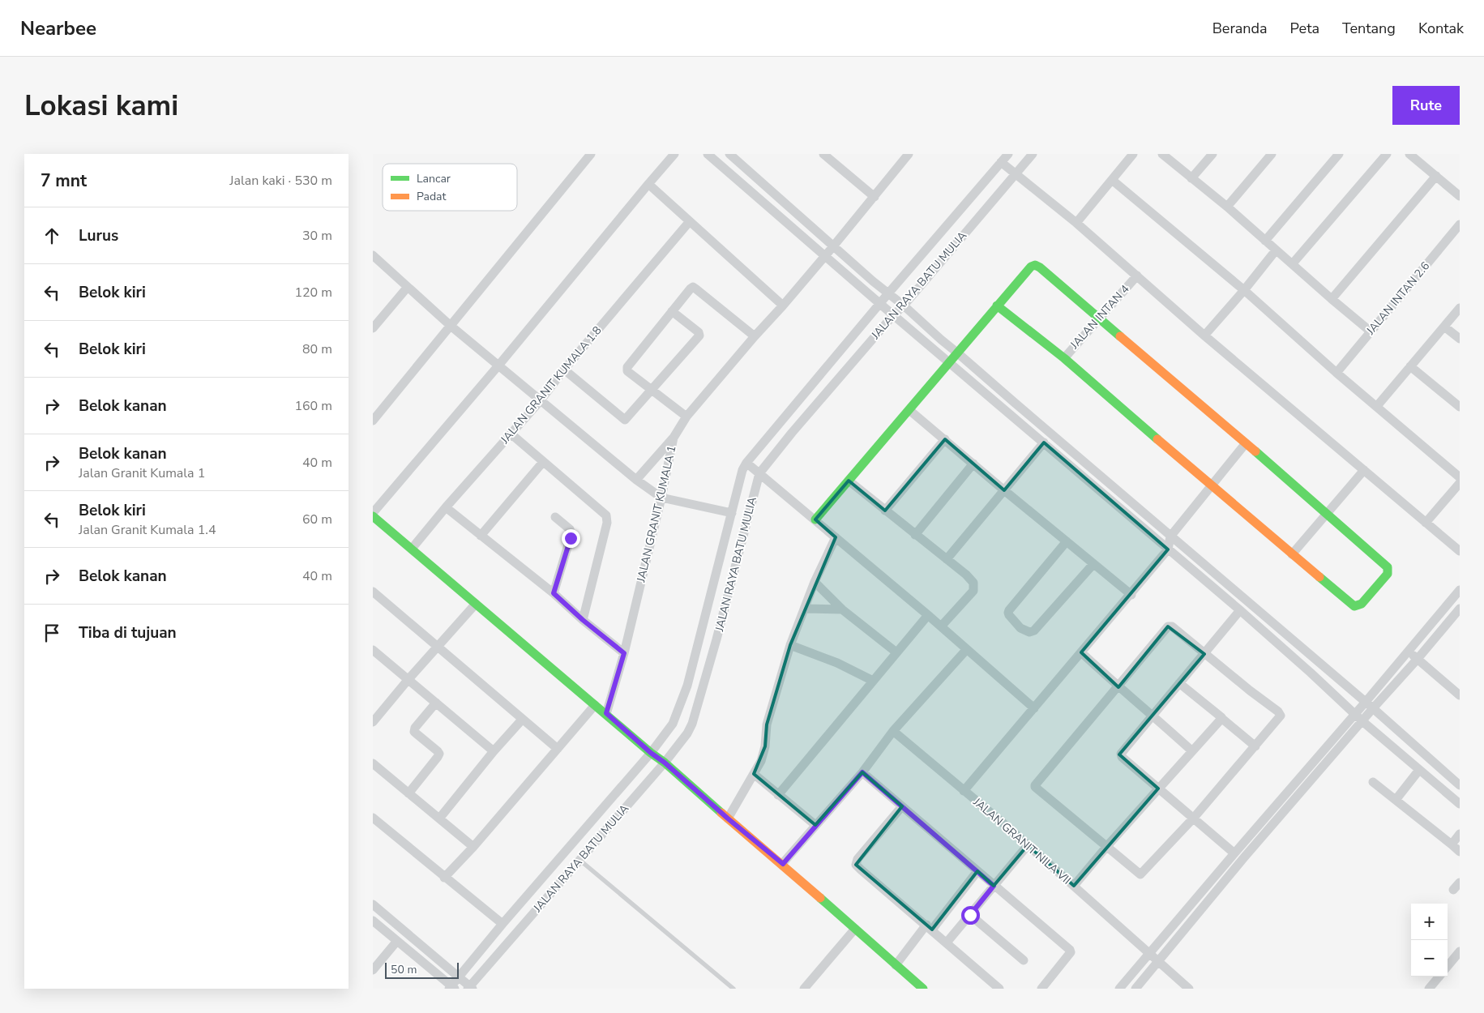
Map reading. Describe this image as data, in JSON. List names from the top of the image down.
{
  "streets": {
    "street": [
      "JALAN RAYA BATU MULIA",
      "JALAN INTAN 2.6",
      "JALAN INTAN 4",
      "JALAN GRANIT KUMALA 1.8",
      "JALAN GRANIT KUMALA 1",
      "JALAN GRANIT NILA VII"
    ]
  },
  "legend": ["Lancar", "Padat"],
  "scale_bar": "50 m",
  "page": {
    "header": "Nearbee",
    "nav": [
      "Beranda",
      "Peta",
      "Tentang",
      "Kontak"
    ],
    "buttons": "Rute",
    "title": "Lokasi kami",
    "heading": ["7 mnt", "Jalan kaki · 530 m"],
    "list": [
      ["Lurus", "30 m"],
      ["Belok kiri", "120 m"],
      ["Belok kiri", "80 m"],
      ["Belok kanan", "160 m"],
      ["Belok kanan", "Jalan Granit Kumala 1", "40 m"],
      ["Belok kiri", "Jalan Granit Kumala 1.4", "60 m"],
      ["Belok kanan", "40 m"],
      "Tiba di tujuan"
    ],
    "map_buttons": ["+", "−"],
    "scale": "50 m"
  }
}
